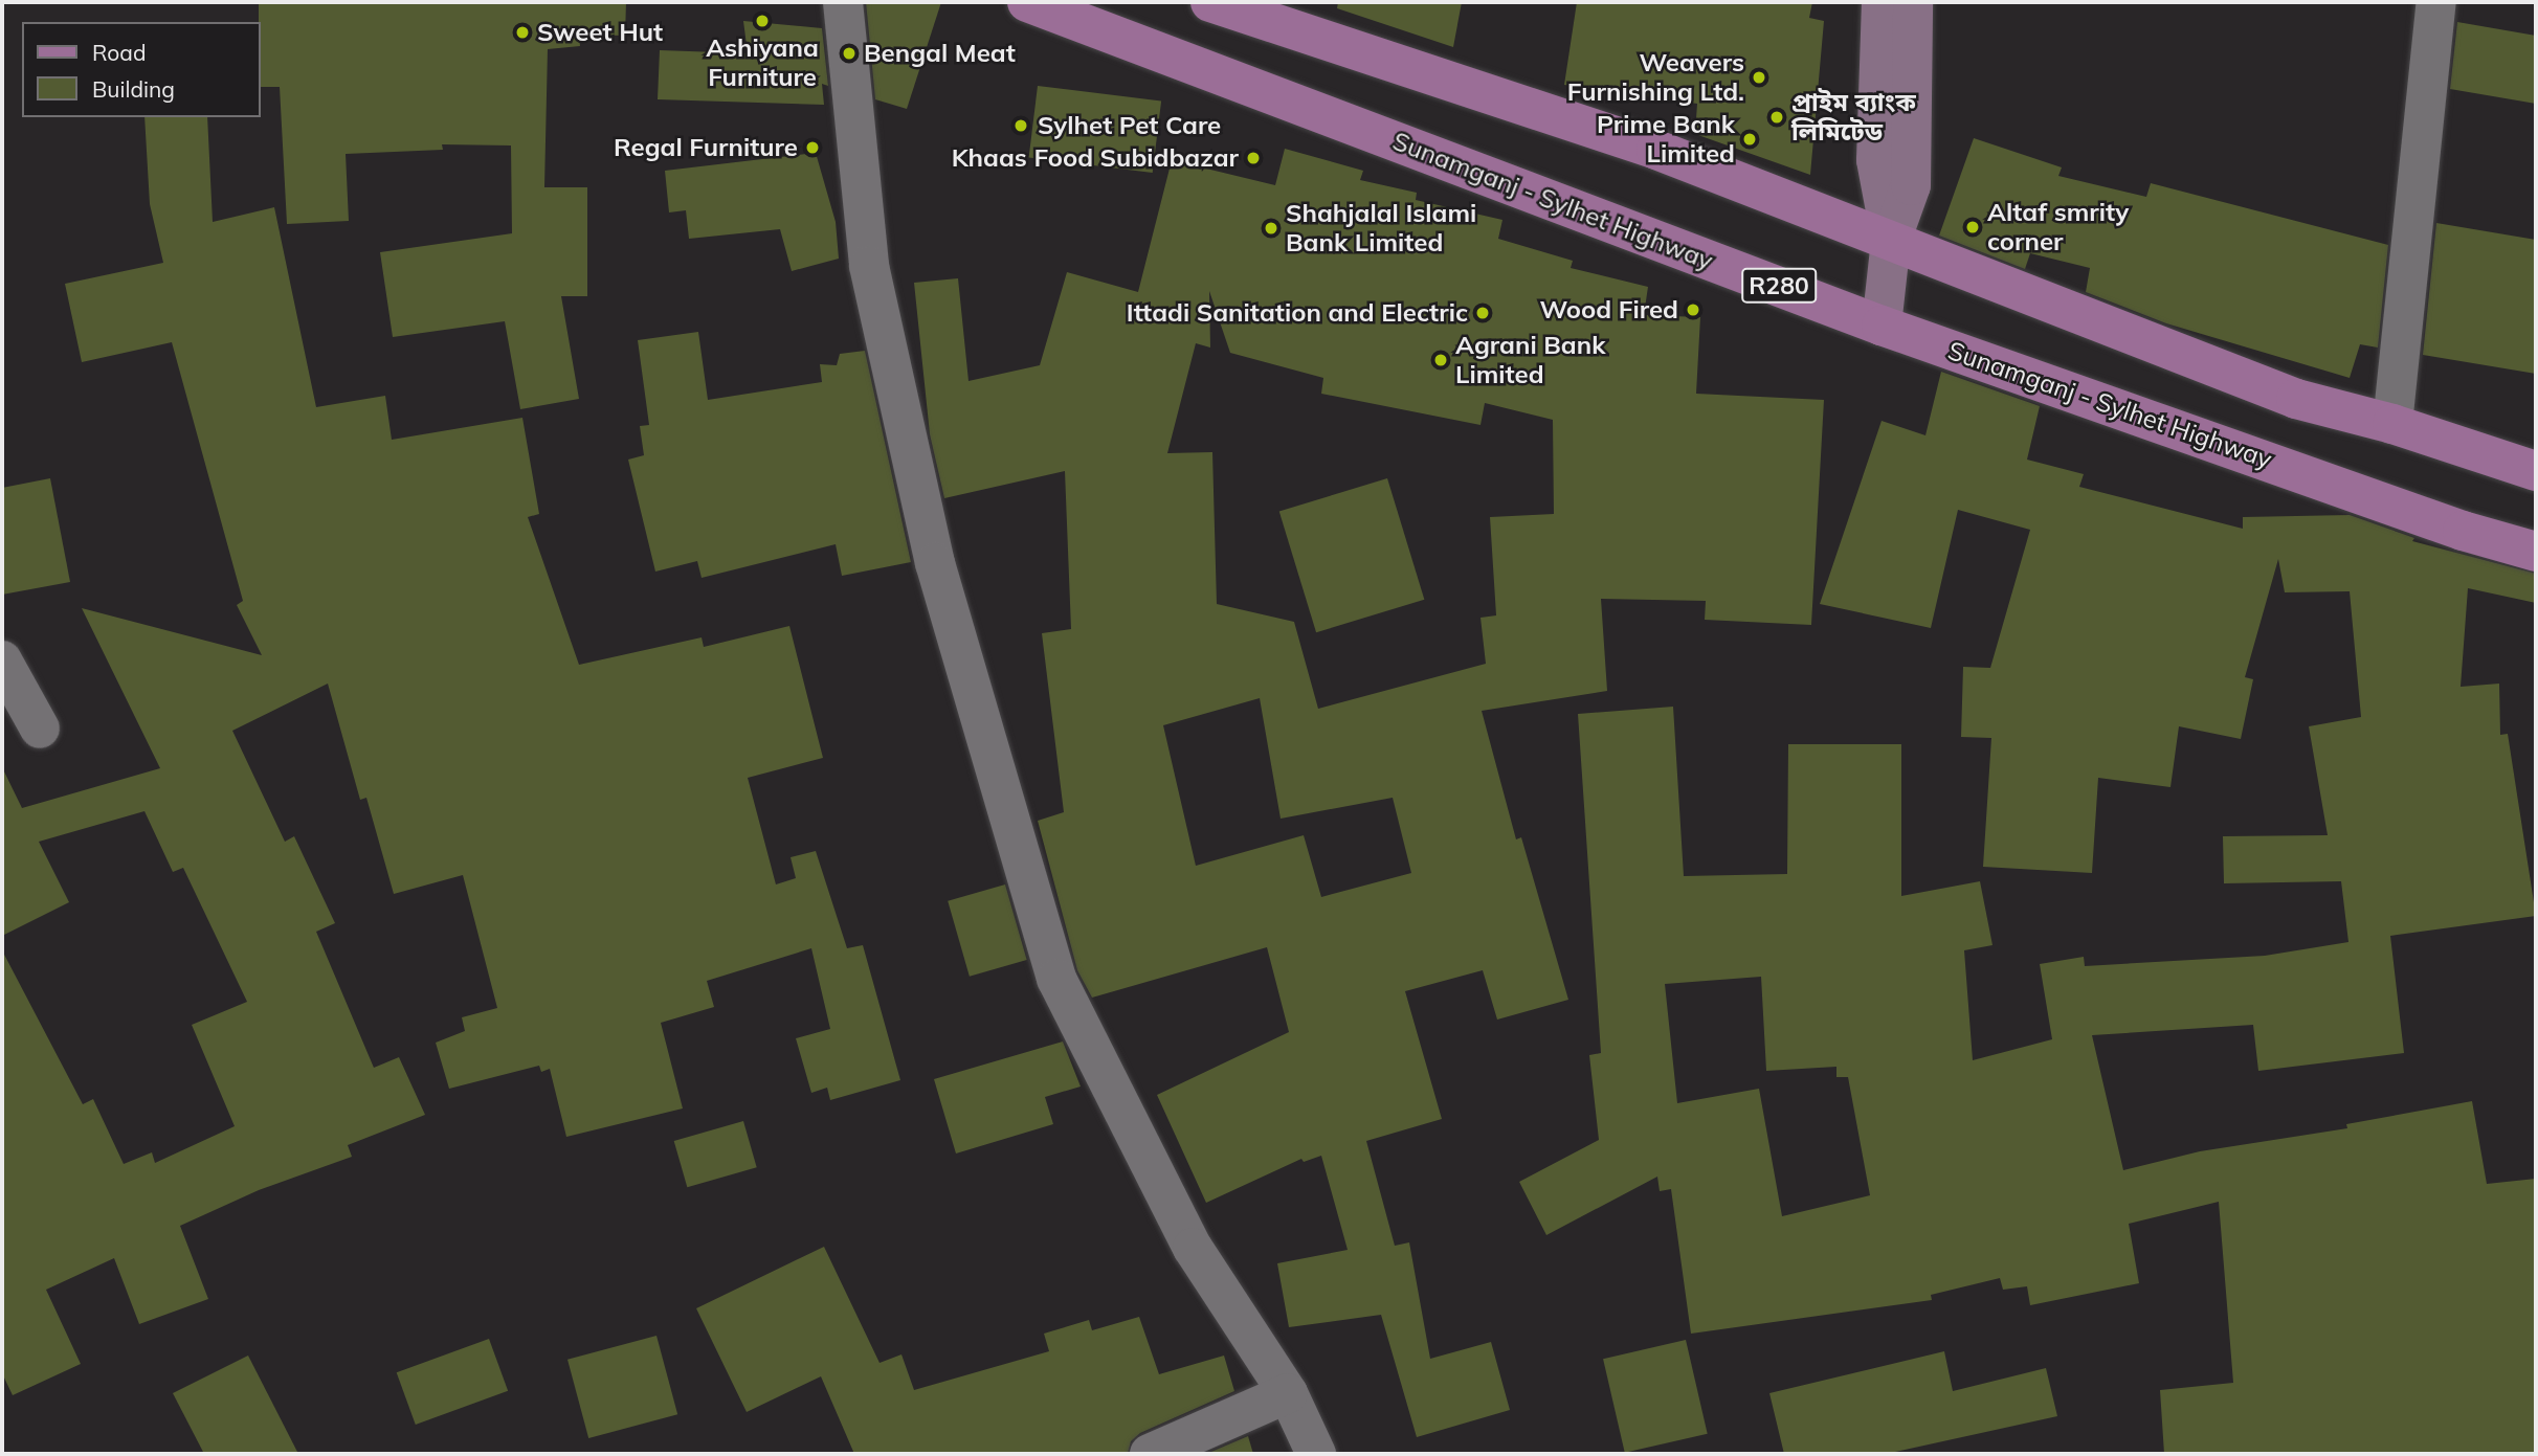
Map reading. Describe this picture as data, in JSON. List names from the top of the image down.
{
  "streets": {
    "main road": ["Sunamganj - Sylhet Highway", "R280"]
  },
  "places": [
    "Ashiyana Furniture",
    "Sweet Hut",
    "Bengal Meat",
    "Weavers Furnishing Ltd.",
    "প্রাইম ব্যাংক লিমিটেড",
    "Sylhet Pet Care",
    "Prime Bank Limited",
    "Regal Furniture",
    "Khaas Food Subidbazar",
    "Altaf smrity corner",
    "Shahjalal Islami Bank Limited",
    "Wood Fired",
    "Ittadi Sanitation and Electric",
    "Agrani Bank Limited"
  ],
  "legend": ["Road", "Building"]
}
